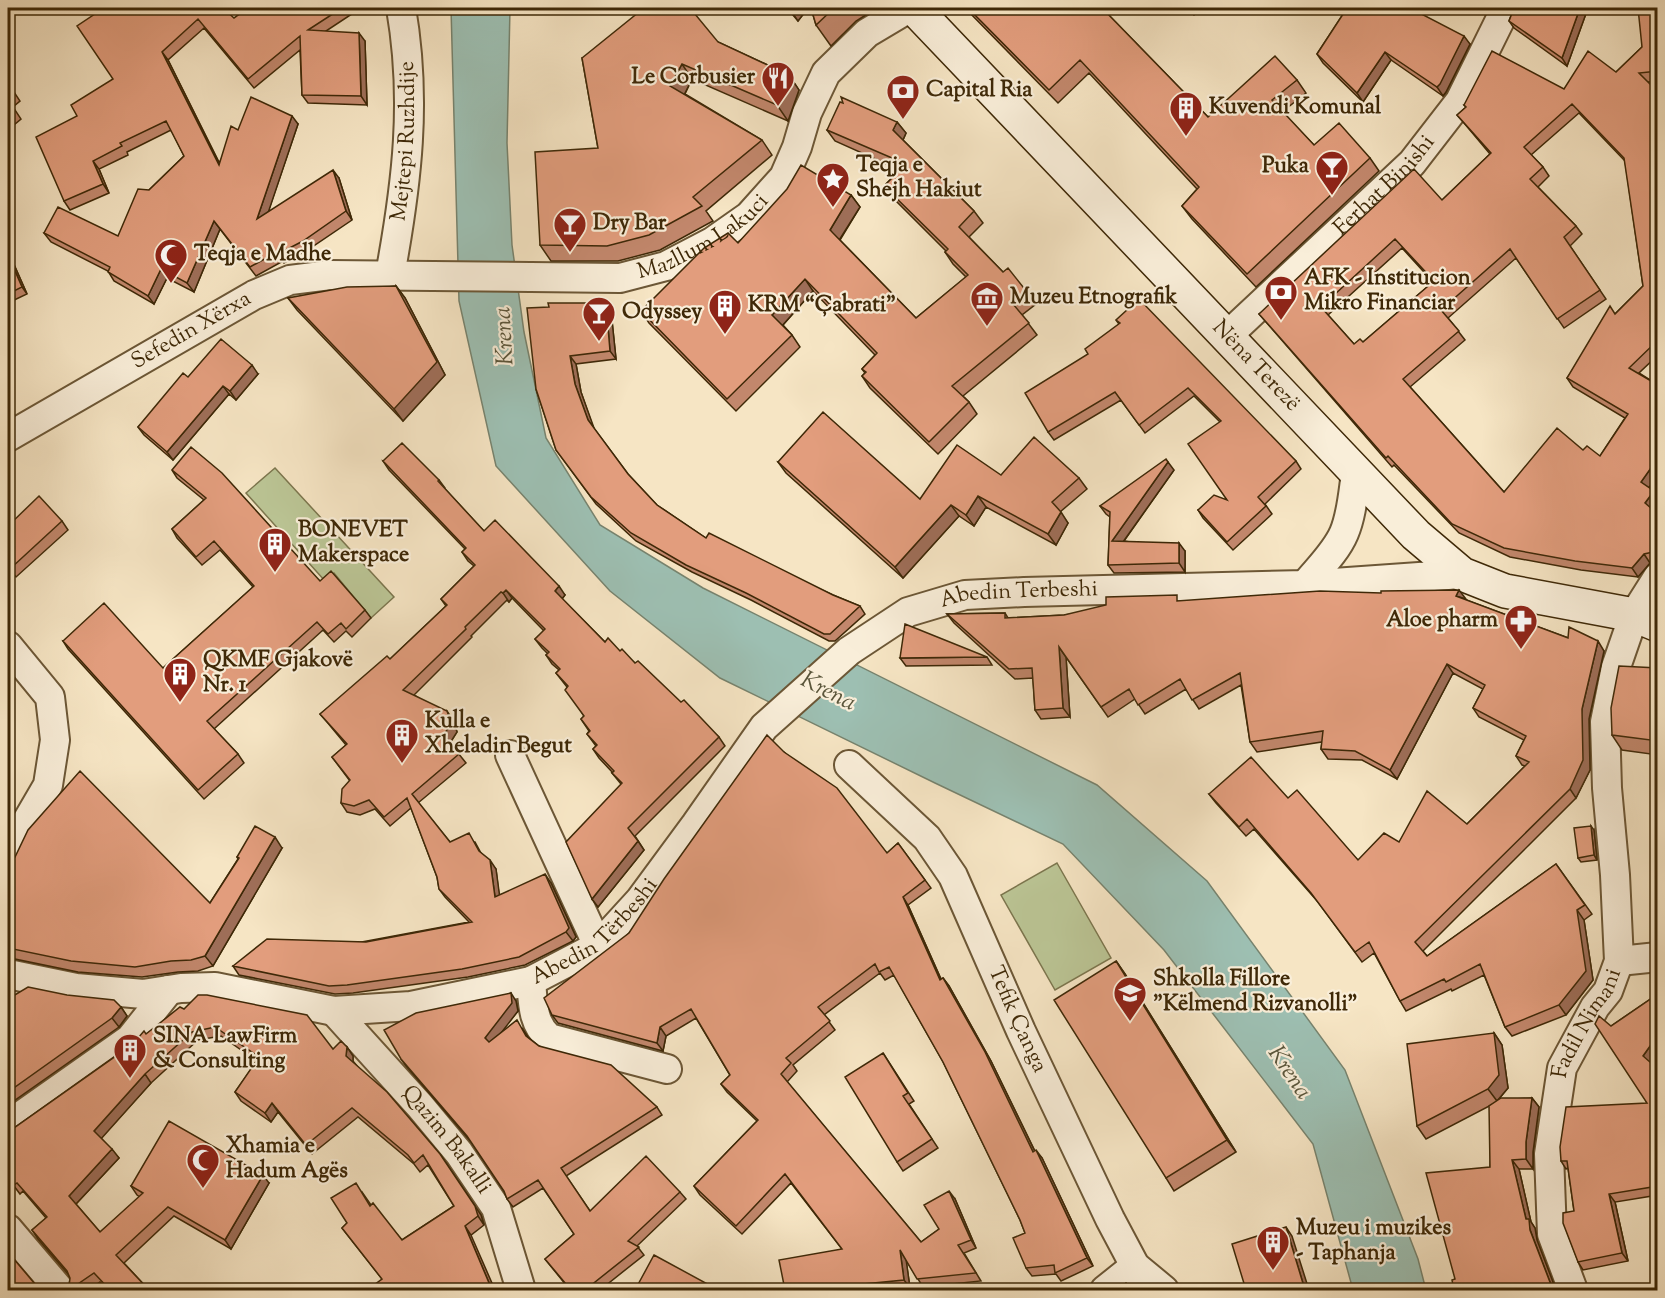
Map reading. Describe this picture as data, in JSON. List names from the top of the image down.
{
  "streets": {
    "main road": ["Nëna Terezë"],
    "street": [
      "Mejtepi Ruzhdije",
      "Ferhat Binishi",
      "Mazllum Lakuci",
      "Sefedin Xërxa",
      "Abedin Terbeshi",
      "Abedin Tërbeshi",
      "Tefik Çanga",
      "Fadil Nimani",
      "Qazim Bakalli"
    ]
  },
  "crossings": [
    ["Mejtepi Ruzhdije", "Mazllum Lakuci"],
    ["Mejtepi Ruzhdije", "Sefedin Xërxa"],
    ["Ferhat Binishi", "Nëna Terezë"],
    ["Mazllum Lakuci", "Sefedin Xërxa"],
    ["Mazllum Lakuci", "Nëna Terezë"],
    ["Nëna Terezë", "Abedin Terbeshi"],
    ["Nëna Terezë", "Fadil Nimani"],
    ["Abedin Terbeshi", "Abedin Tërbeshi"],
    ["Abedin Tërbeshi", "Qazim Bakalli"]
  ],
  "water": ["Krena"],
  "places": {
    "restaurant": ["Le Corbusier"],
    "bank": ["Capital Ria", "AFK - Institucion Mikro Financiar"],
    "building": [
      "Kuvendi Komunal",
      "KRM “Çabrati”",
      "BONEVET Makerspace",
      "QKMF Gjakovë Nr. 1",
      "Kulla e Xheladin Begut",
      "SINA LawFirm & Consulting",
      "Muzeu i muzikes - Taphanja"
    ],
    "bar": ["Puka", "Dry Bar", "Odyssey"],
    "place": ["Teqja e Shejh Hakiut"],
    "mosque": ["Teqja e Madhe", "Xhamia e Hadum Agës"],
    "museum": ["Muzeu Etnografik"],
    "pharmacy": ["Aloe pharm"],
    "school or university": ["Shkolla Fillore \"Këlmend Rizvanolli\""]
  }
}
